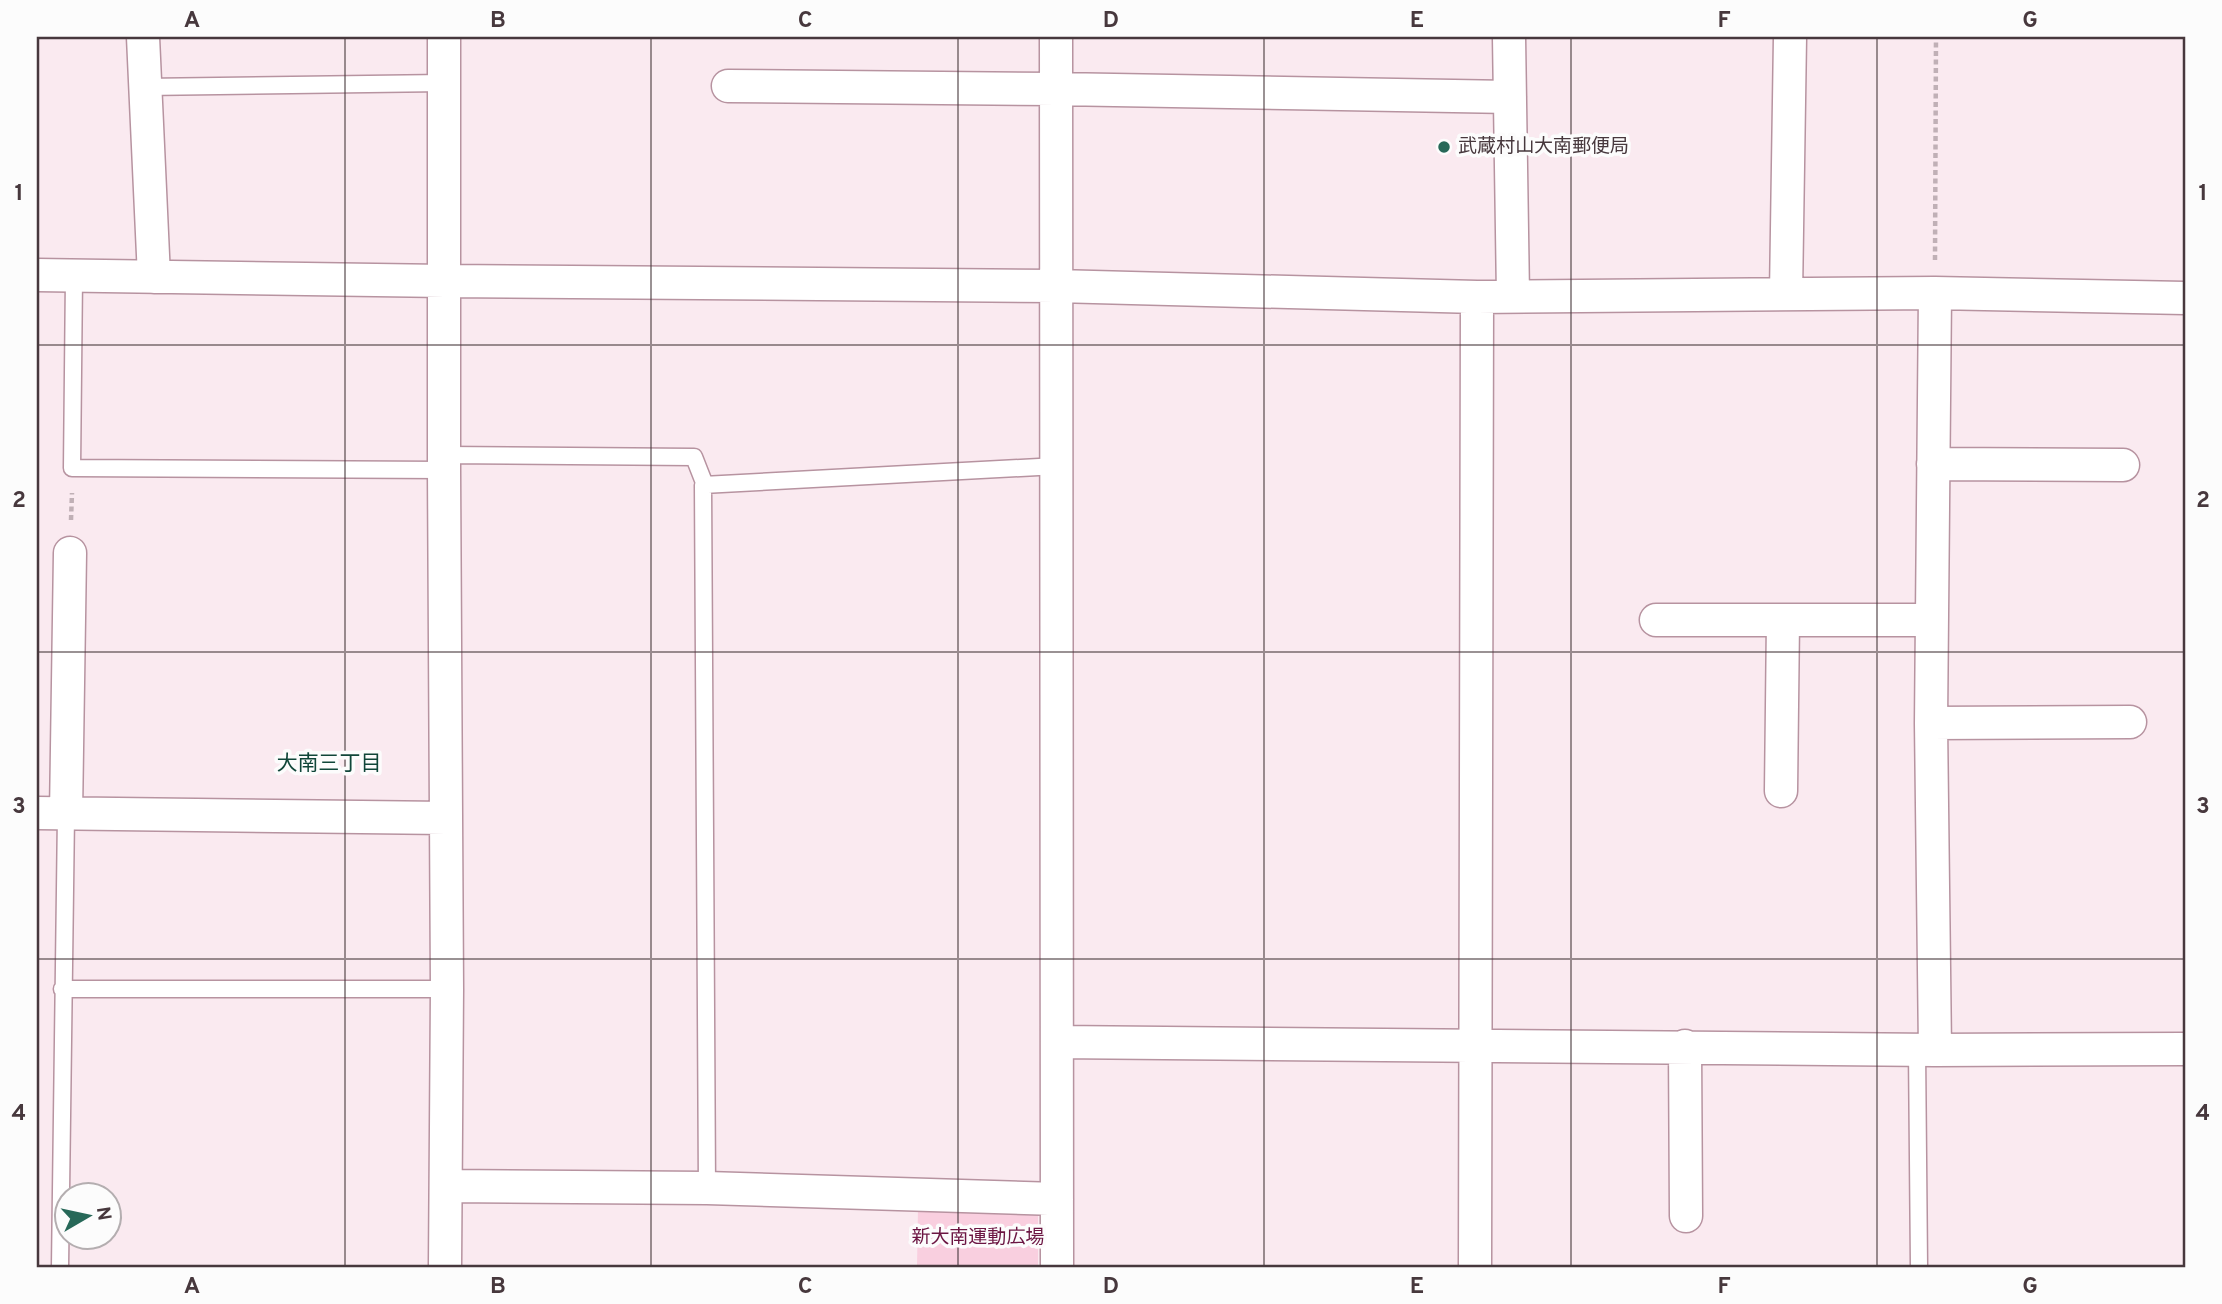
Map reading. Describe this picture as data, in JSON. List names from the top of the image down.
{
  "districts": ["大南三丁目"],
  "parks": ["新大南運動広場"],
  "places": ["武蔵村山大南郵便局"],
  "north": "right",
  "grid": {
    "columns": [
      "A",
      "B",
      "C",
      "D",
      "E",
      "F",
      "G"
    ],
    "rows": [
      "1",
      "2",
      "3",
      "4"
    ]
  }
}
